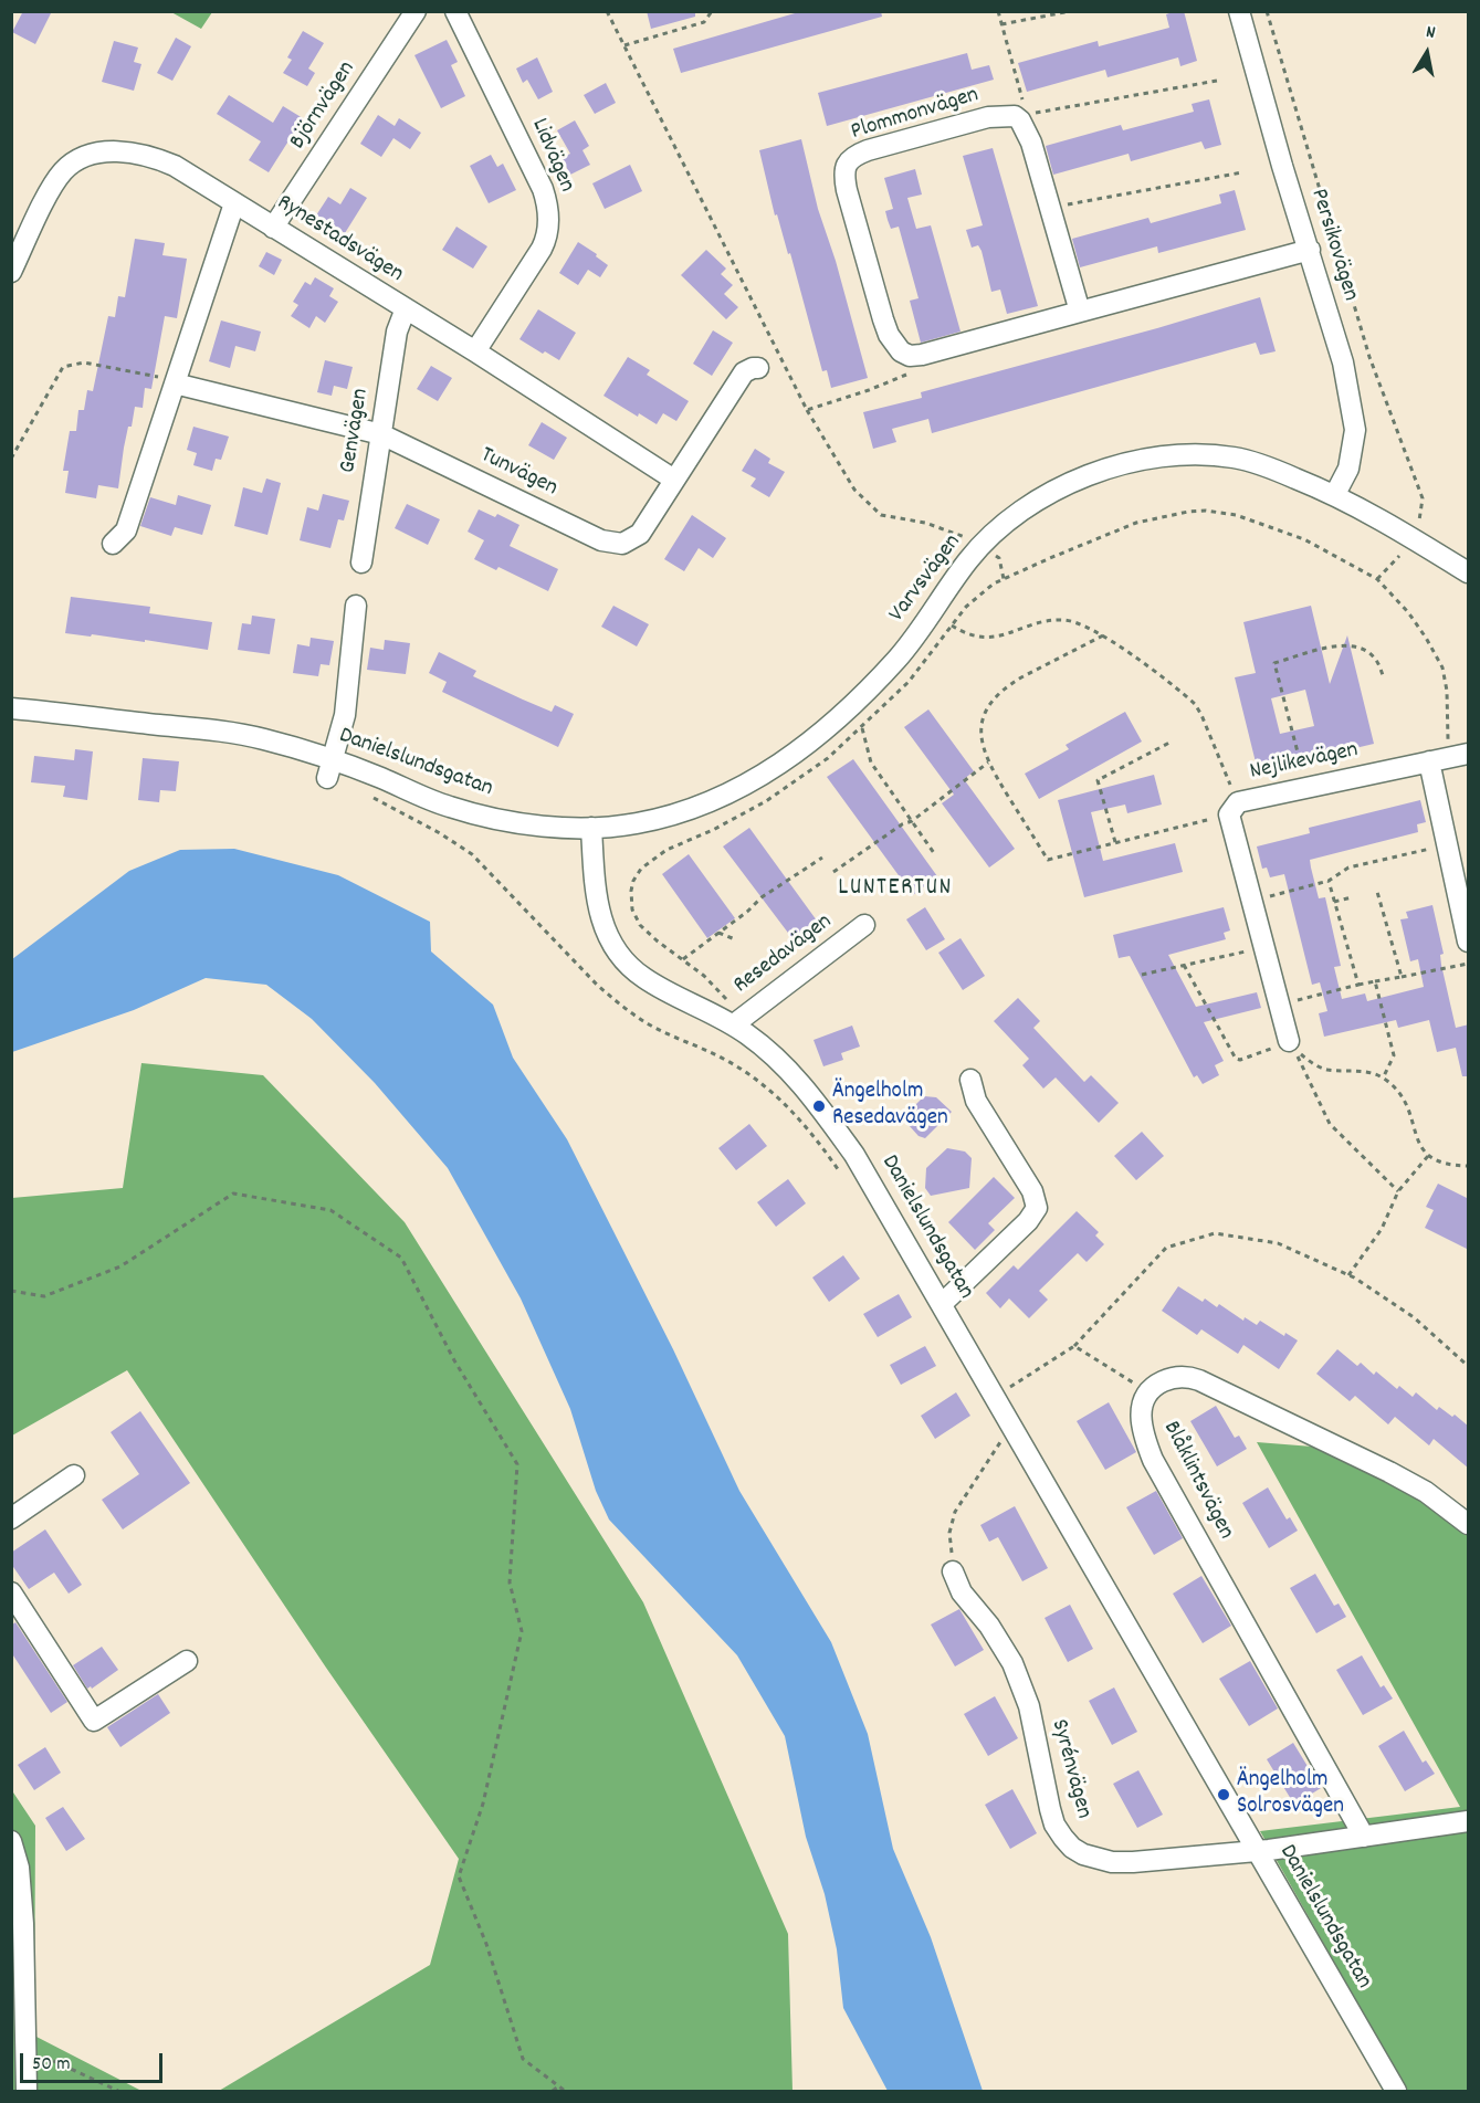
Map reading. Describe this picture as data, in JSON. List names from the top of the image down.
{
  "streets": {
    "street": [
      "Björnvägen",
      "Plommonvägen",
      "Lidvägen",
      "Rynestadsvägen",
      "Persikovägen",
      "Genvägen",
      "Tunvägen",
      "Varvsvägen",
      "Nejlikevägen",
      "Danielslundsgatan",
      "Resedavägen",
      "Blåklintsvägen",
      "Syrénvägen"
    ]
  },
  "crossings": [
    ["Björnvägen", "Rynestadsvägen"],
    ["Lidvägen", "Rynestadsvägen"],
    ["Rynestadsvägen", "Genvägen"],
    ["Rynestadsvägen", "Tunvägen"],
    ["Persikovägen", "Varvsvägen"],
    ["Genvägen", "Tunvägen"],
    ["Varvsvägen", "Danielslundsgatan"],
    ["Danielslundsgatan", "Resedavägen"],
    ["Danielslundsgatan", "Syrénvägen"],
    ["Blåklintsvägen", "Syrénvägen"]
  ],
  "districts": ["LUNTERTUN"],
  "places": ["Ängelholm Resedavägen", "Ängelholm Solrosvägen"],
  "scale_bar": "50 m",
  "north": "top"
}
